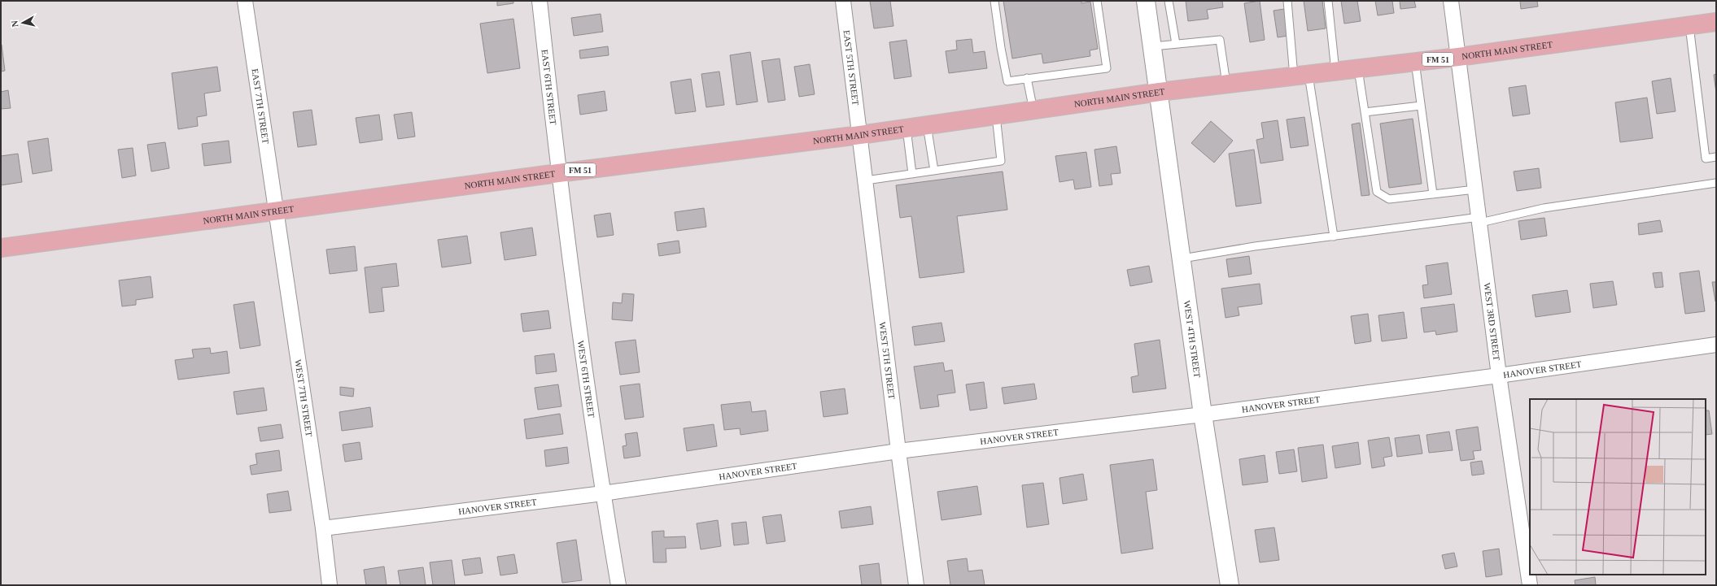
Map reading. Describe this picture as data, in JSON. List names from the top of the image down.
{
  "streets": {
    "main road": ["NORTH MAIN STREET", "FM 51", "WEST 4TH STREET"],
    "street": [
      "EAST 5TH STREET",
      "EAST 6TH STREET",
      "EAST 7TH STREET",
      "WEST 3RD STREET",
      "WEST 5TH STREET",
      "HANOVER STREET",
      "WEST 6TH STREET",
      "WEST 7TH STREET"
    ]
  },
  "crossings": [
    ["NORTH MAIN STREET", "EAST 5TH STREET"],
    ["NORTH MAIN STREET", "EAST 6TH STREET"],
    ["NORTH MAIN STREET", "EAST 7TH STREET"],
    ["NORTH MAIN STREET", "WEST 3RD STREET"],
    ["NORTH MAIN STREET", "WEST 4TH STREET"],
    ["NORTH MAIN STREET", "WEST 5TH STREET"],
    ["NORTH MAIN STREET", "WEST 6TH STREET"],
    ["NORTH MAIN STREET", "WEST 7TH STREET"],
    ["EAST 5TH STREET", "WEST 5TH STREET"],
    ["EAST 6TH STREET", "WEST 6TH STREET"],
    ["EAST 7TH STREET", "WEST 7TH STREET"],
    ["WEST 3RD STREET", "HANOVER STREET"],
    ["WEST 4TH STREET", "HANOVER STREET"],
    ["WEST 5TH STREET", "HANOVER STREET"],
    ["HANOVER STREET", "WEST 6TH STREET"],
    ["HANOVER STREET", "WEST 7TH STREET"]
  ],
  "north": "left"
}
